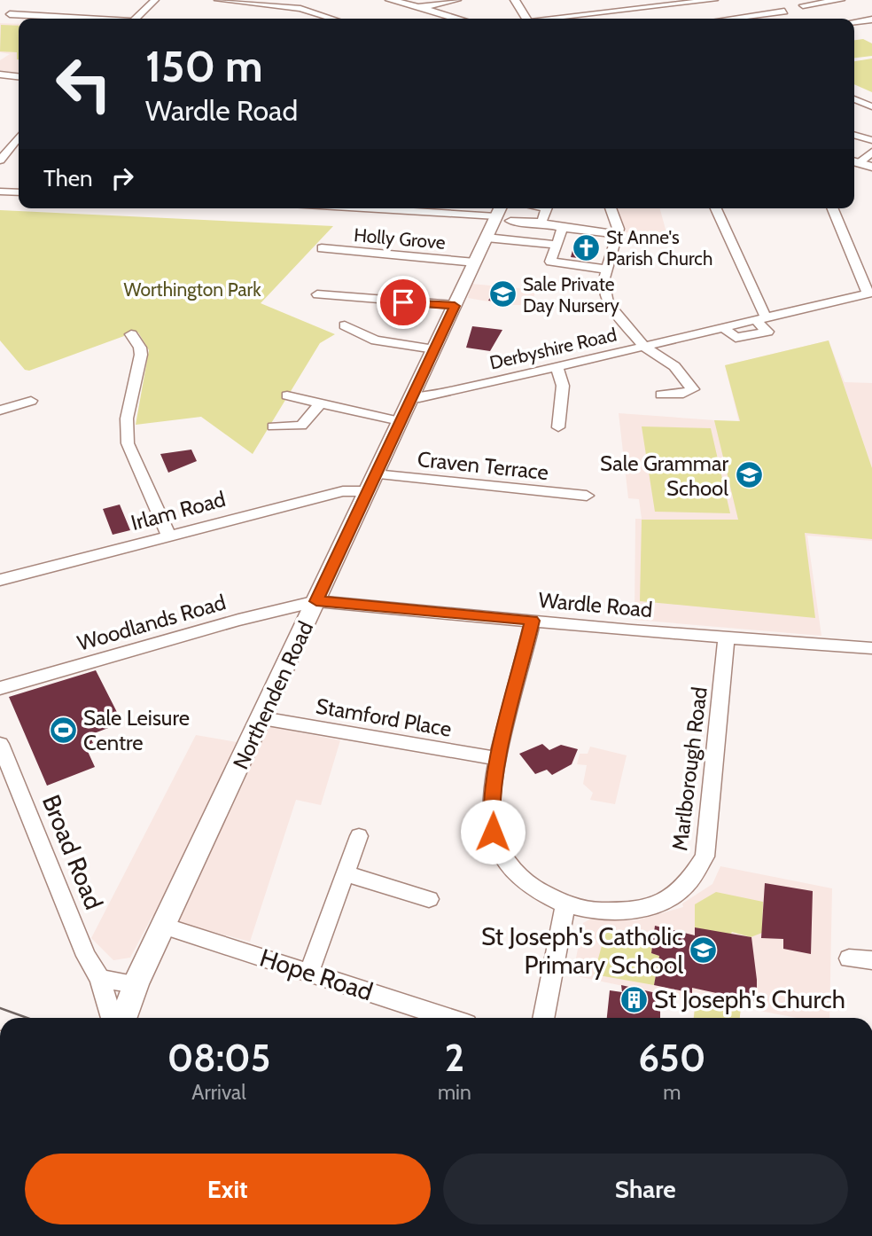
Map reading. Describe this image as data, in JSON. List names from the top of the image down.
{
  "streets": {
    "main road": ["Northenden Road"],
    "street": [
      "Holly Grove",
      "Derbyshire Road",
      "Craven Terrace",
      "Irlam Road",
      "Wardle Road",
      "Woodlands Road",
      "Stamford Place",
      "Marlborough Road",
      "Broad Road",
      "Hope Road"
    ]
  },
  "crossings": [
    ["Holly Grove", "Northenden Road"],
    ["Derbyshire Road", "Northenden Road"],
    ["Craven Terrace", "Irlam Road"],
    ["Craven Terrace", "Northenden Road"],
    ["Irlam Road", "Northenden Road"],
    ["Wardle Road", "Woodlands Road"],
    ["Wardle Road", "Northenden Road"],
    ["Wardle Road", "Marlborough Road"],
    ["Woodlands Road", "Northenden Road"],
    ["Northenden Road", "Stamford Place"],
    ["Northenden Road", "Hope Road"],
    ["Stamford Place", "Marlborough Road"]
  ],
  "parks": ["Worthington Park"],
  "places": {
    "church": ["St Anne's Parish Church"],
    "school or university": ["Sale Private Day Nursery", "Sale Grammar School", "St Joseph's Catholic Primary School"],
    "sports": ["Sale Leisure Centre"],
    "building": ["St Joseph's Church"]
  },
  "page": {
    "turn": ["150 m", "Wardle Road"],
    "then": "Then",
    "eta": [
      "08:05",
      "Arrival",
      "2",
      "min",
      "650",
      "m"
    ],
    "buttons": ["Exit", "Share"]
  }
}
